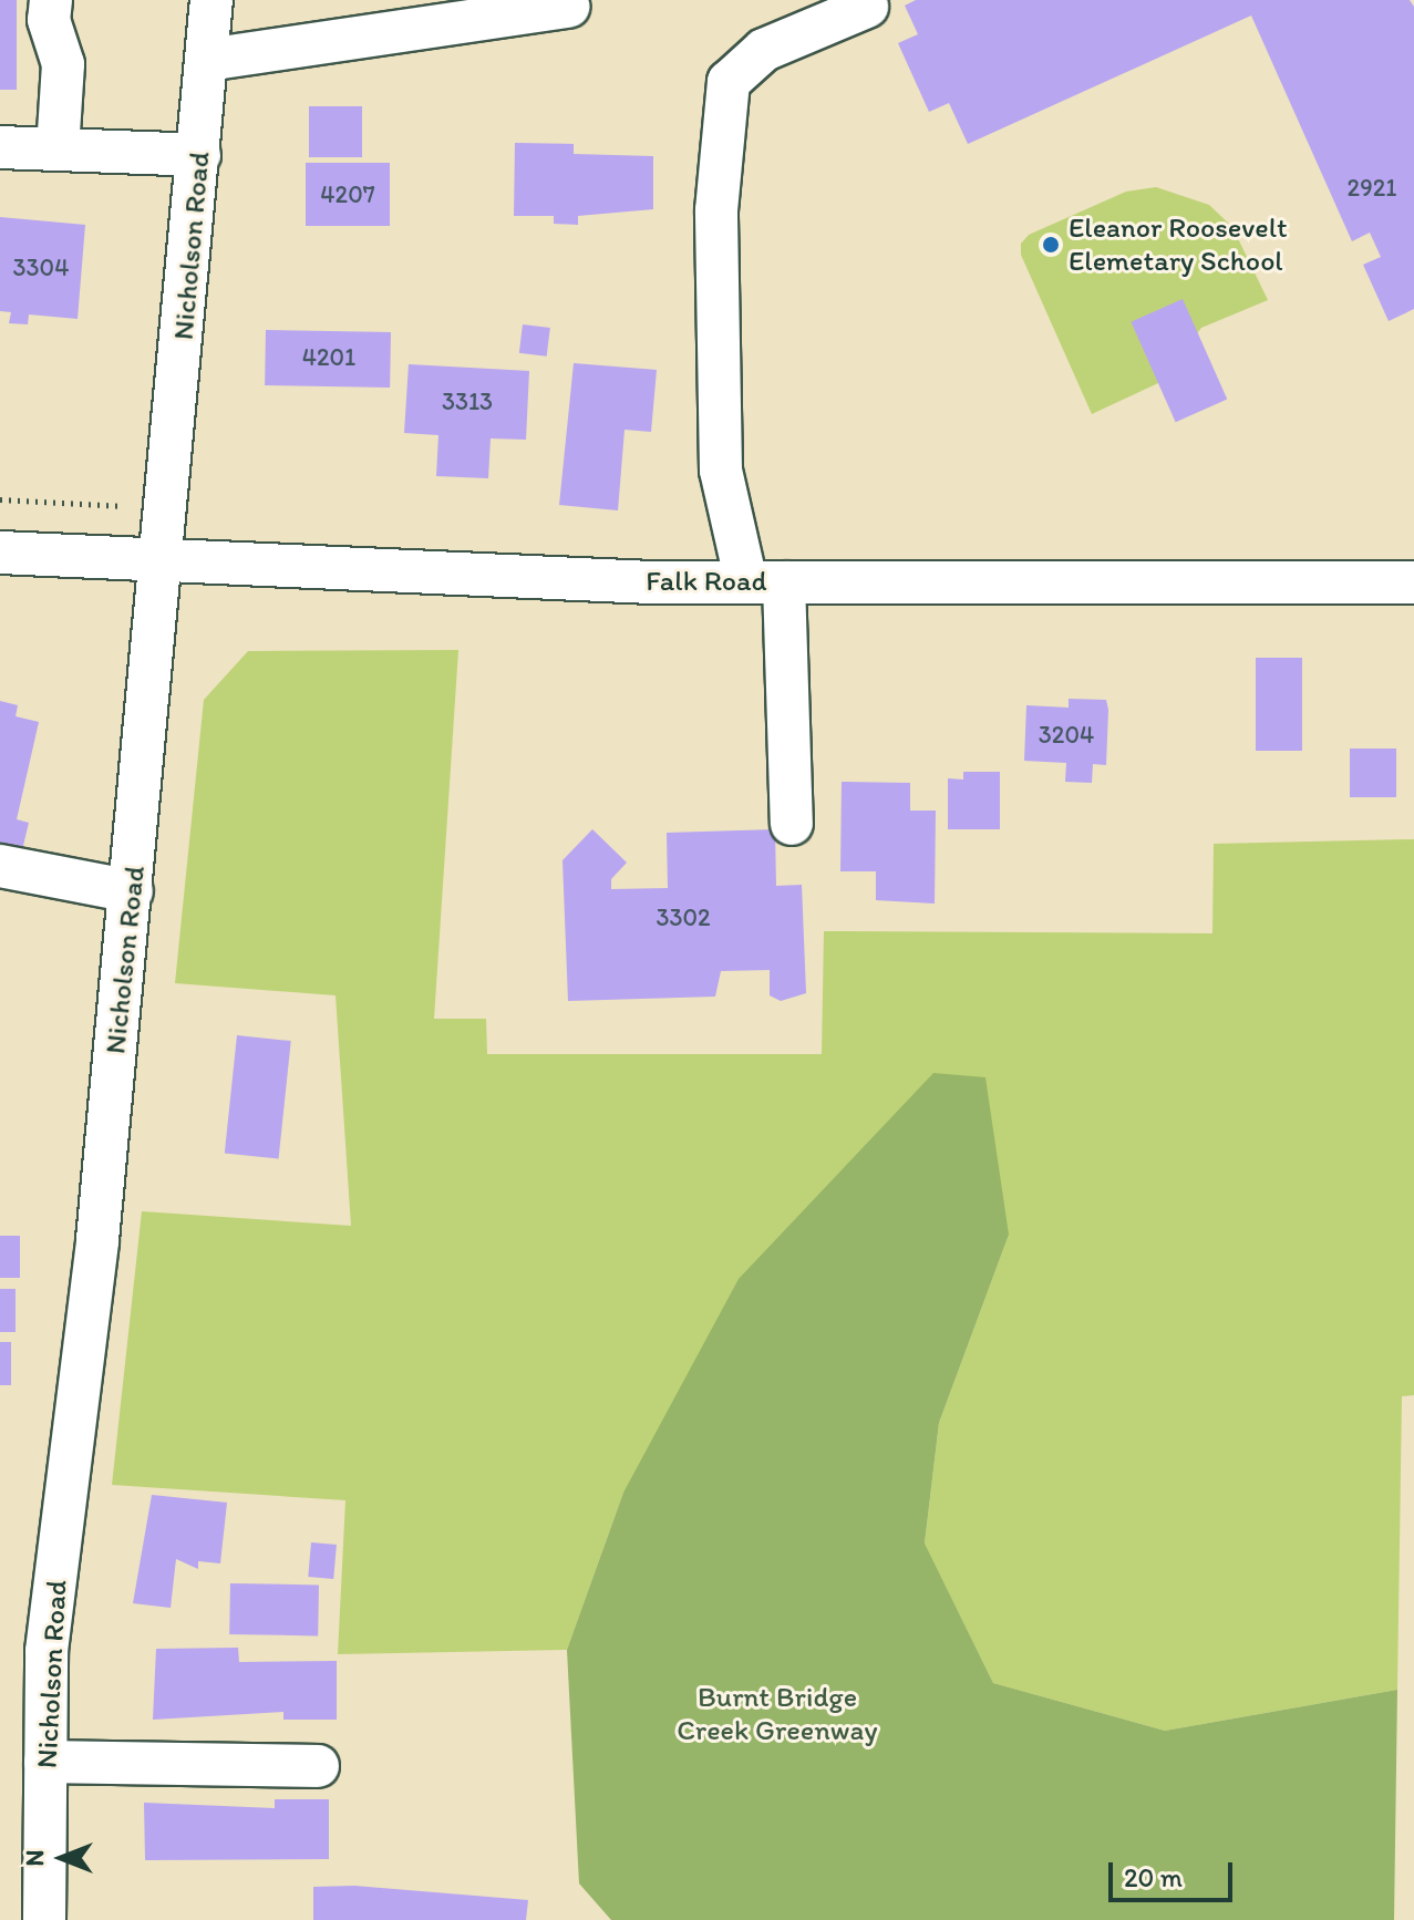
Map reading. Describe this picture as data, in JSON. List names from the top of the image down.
{
  "streets": {
    "street": ["Nicholson Road", "Falk Road"]
  },
  "crossings": [
    ["Nicholson Road", "Falk Road"]
  ],
  "parks": ["Burnt Bridge Creek Greenway"],
  "places": ["Eleanor Roosevelt Elemetary School"],
  "house_numbers": [
    "2921",
    "4207",
    "3304",
    "4201",
    "3313",
    "3204",
    "3302"
  ],
  "scale_bar": "20 m",
  "north": "left"
}
